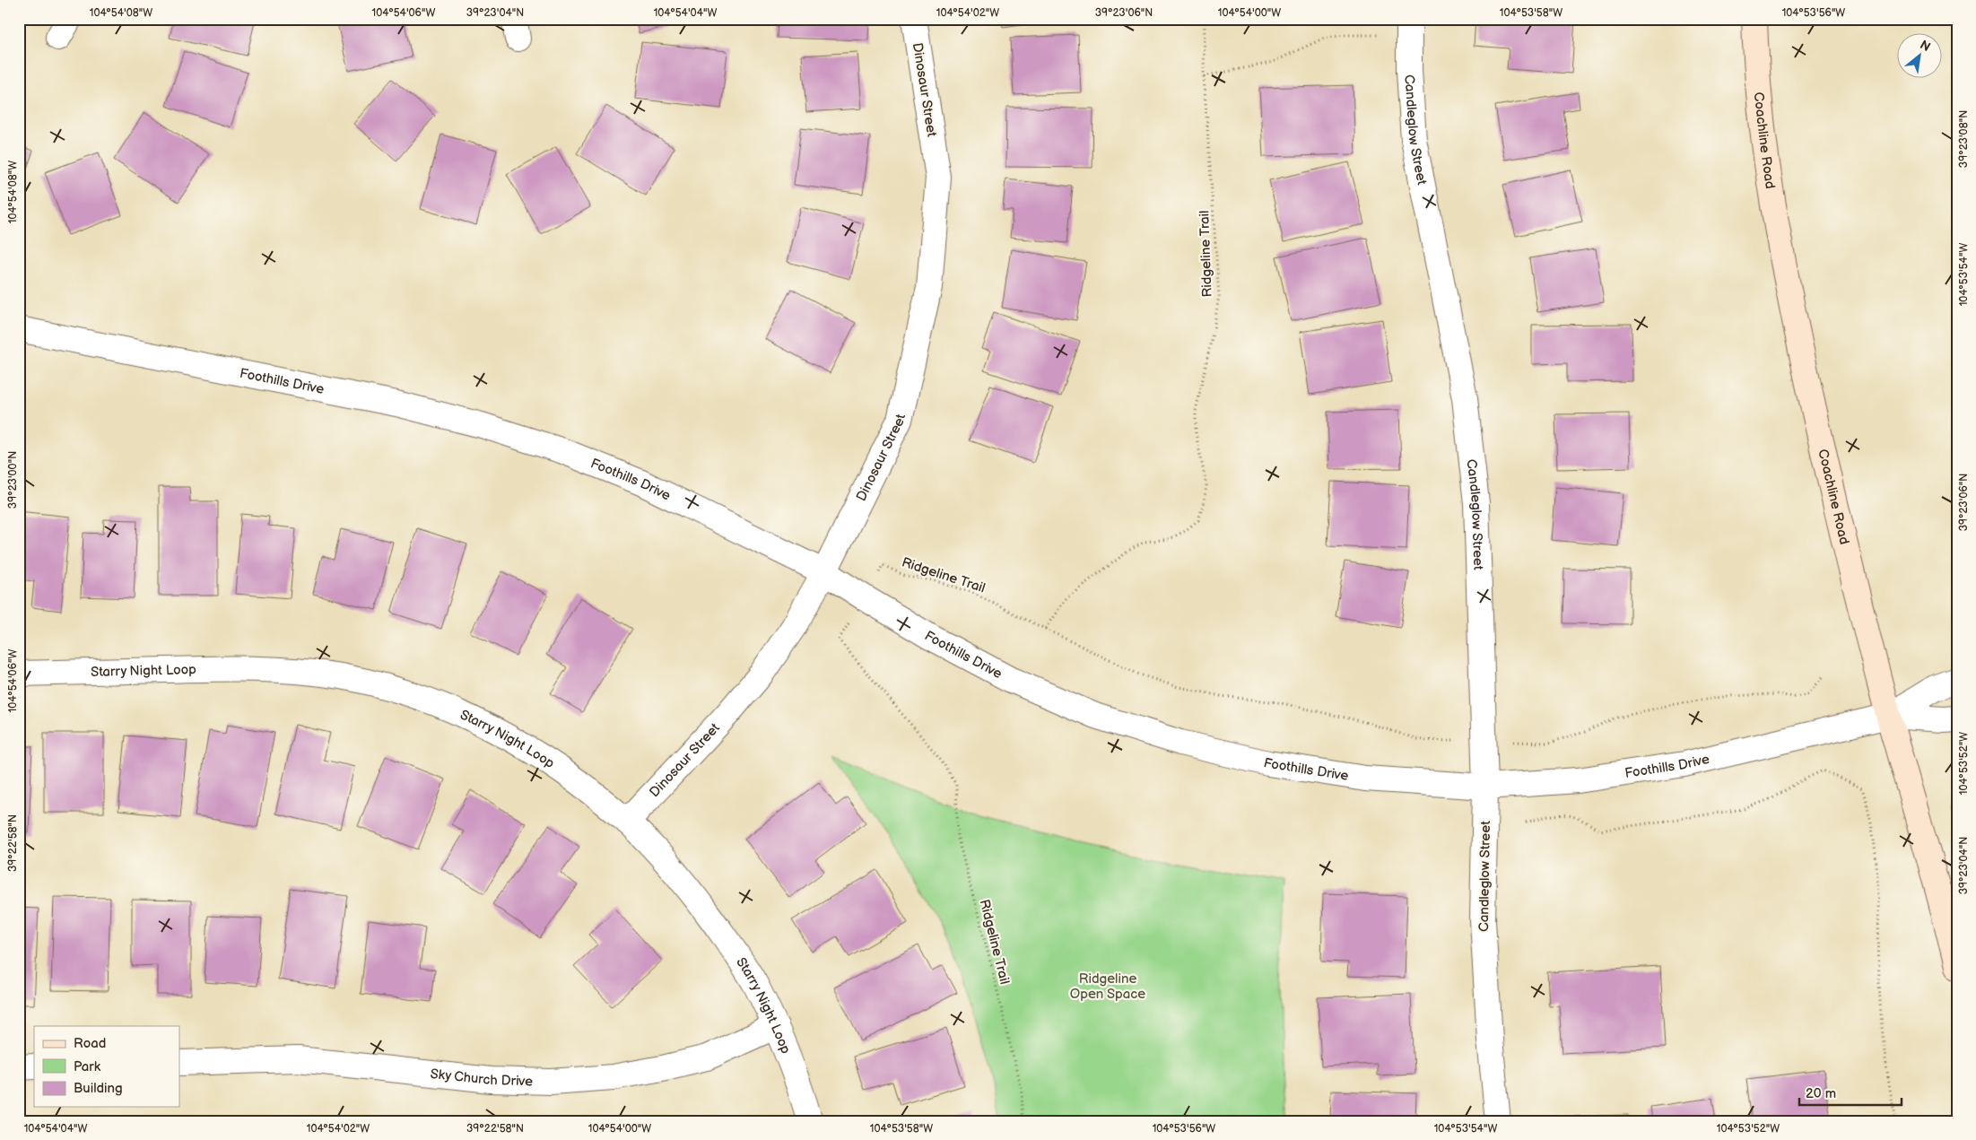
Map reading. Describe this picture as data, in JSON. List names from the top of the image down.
{
  "streets": {
    "main road": ["Coachline Road"],
    "street": [
      "Dinosaur Street",
      "Candleglow Street",
      "Foothills Drive",
      "Starry Night Loop",
      "Sky Church Drive"
    ],
    "path": ["Ridgeline Trail"]
  },
  "crossings": [
    ["Dinosaur Street", "Foothills Drive"],
    ["Dinosaur Street", "Starry Night Loop"],
    ["Candleglow Street", "Foothills Drive"],
    ["Coachline Road", "Foothills Drive"],
    ["Ridgeline Trail", "Foothills Drive"],
    ["Starry Night Loop", "Sky Church Drive"]
  ],
  "parks": ["Ridgeline Open Space"],
  "legend": ["Road", "Park", "Building"],
  "scale_bar": "20 m",
  "north": "top right",
  "coordinates": [
    "104°54'08\"W",
    "104°54'06\"W",
    "39°23'04\"N",
    "104°54'04\"W",
    "104°54'02\"W",
    "39°23'06\"N",
    "104°54'00\"W",
    "104°53'58\"W",
    "104°53'56\"W",
    "39°23'08\"N",
    "104°53'54\"W",
    "39°23'00\"N",
    "104°53'52\"W",
    "39°22'58\"N"
  ]
}
